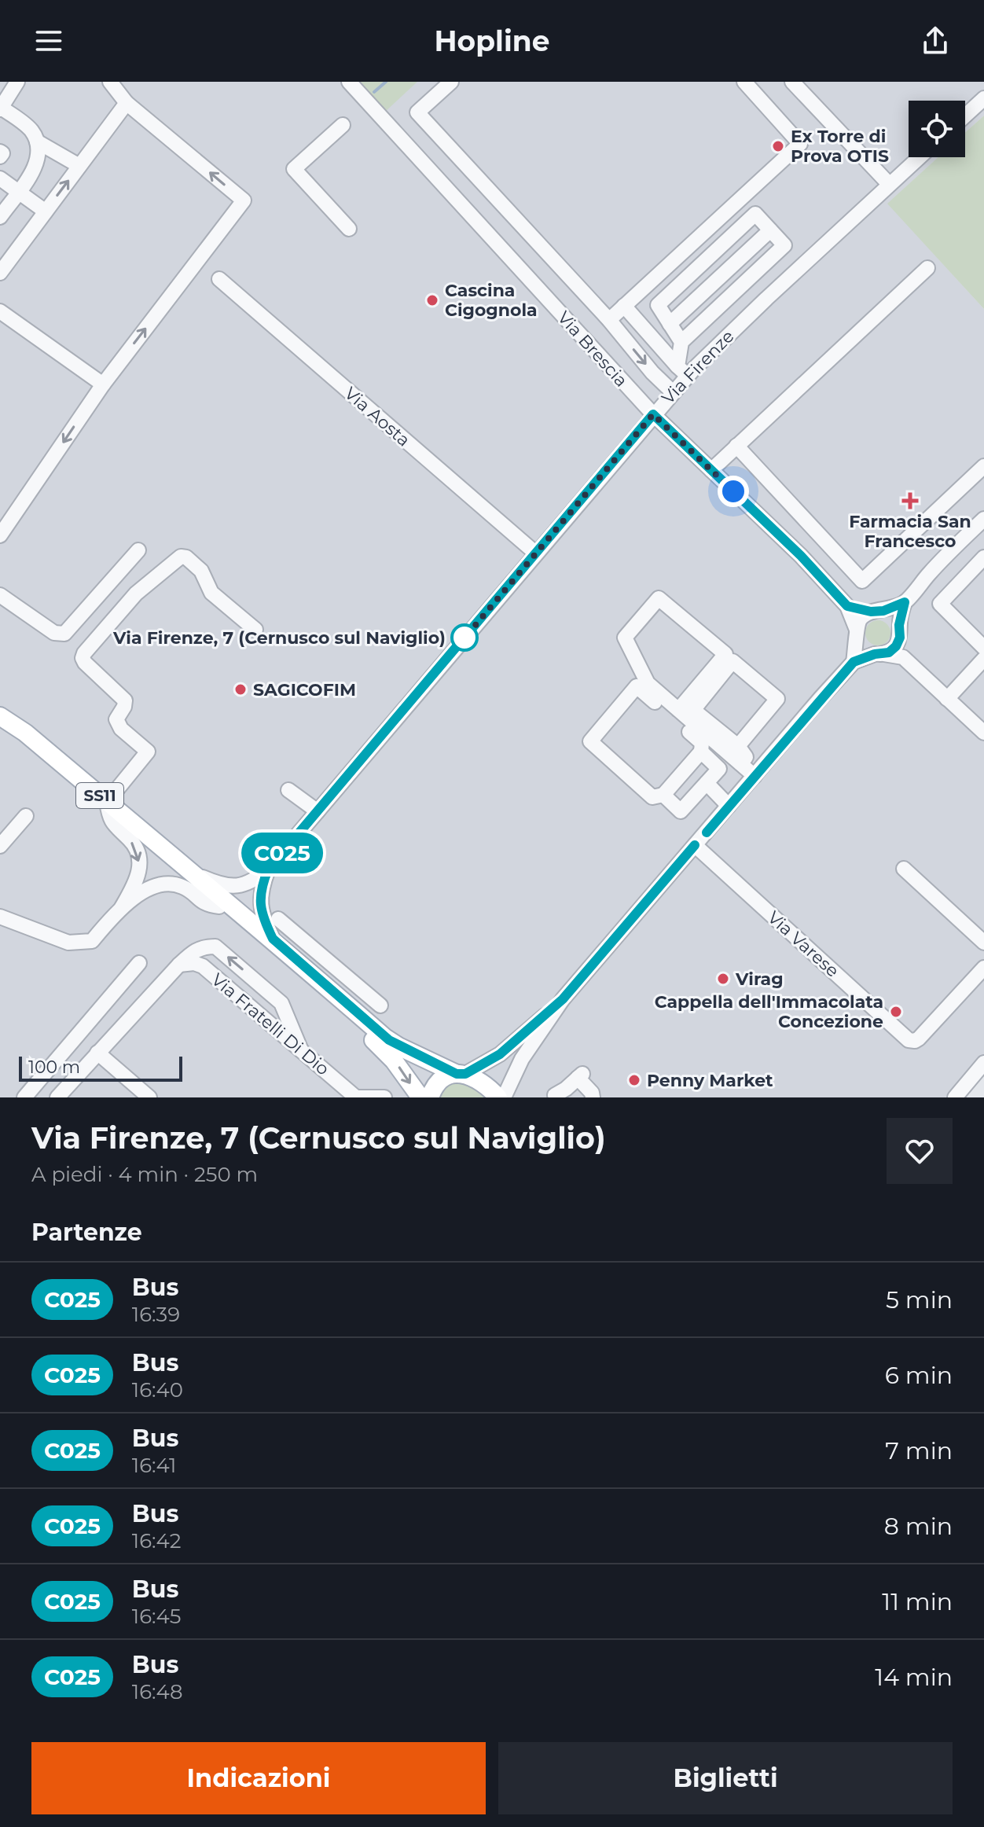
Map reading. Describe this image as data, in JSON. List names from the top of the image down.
{
  "streets": {
    "main road": ["SS11"],
    "street": [
      "Via Brescia",
      "Via Firenze",
      "Via Aosta",
      "Via Varese",
      "Via Fratelli Di Dio"
    ]
  },
  "crossings": [
    ["Via Brescia", "Via Firenze"],
    ["Via Firenze", "Via Aosta"],
    ["Via Firenze", "SS11"]
  ],
  "places": {
    "other": [
      "Ex Torre di Prova OTIS",
      "Cascina Cigognola",
      "Via Firenze, 7 (Cernusco sul Naviglio)",
      "SAGICOFIM",
      "Virag",
      "Cappella dell'Immacolata Concezione",
      "Penny Market"
    ],
    "health": ["Farmacia San Francesco"]
  },
  "lines": ["bus line C025"],
  "scale_bar": "100 m",
  "page": {
    "header": "Hopline",
    "on_map": "C025",
    "scale": "100 m",
    "heading": [
      ["Via Firenze, 7 (Cernusco sul Naviglio)", "A piedi · 4 min · 250 m"],
      "Partenze"
    ],
    "list": [
      {
        "mark": "C025",
        "name": "Bus",
        "note": "16:39",
        "value": "5 min"
      },
      {
        "mark": "C025",
        "name": "Bus",
        "note": "16:40",
        "value": "6 min"
      },
      {
        "mark": "C025",
        "name": "Bus",
        "note": "16:41",
        "value": "7 min"
      },
      {
        "mark": "C025",
        "name": "Bus",
        "note": "16:42",
        "value": "8 min"
      },
      {
        "mark": "C025",
        "name": "Bus",
        "note": "16:45",
        "value": "11 min"
      },
      {
        "mark": "C025",
        "name": "Bus",
        "note": "16:48",
        "value": "14 min"
      }
    ],
    "buttons": ["Indicazioni", "Biglietti"]
  }
}
